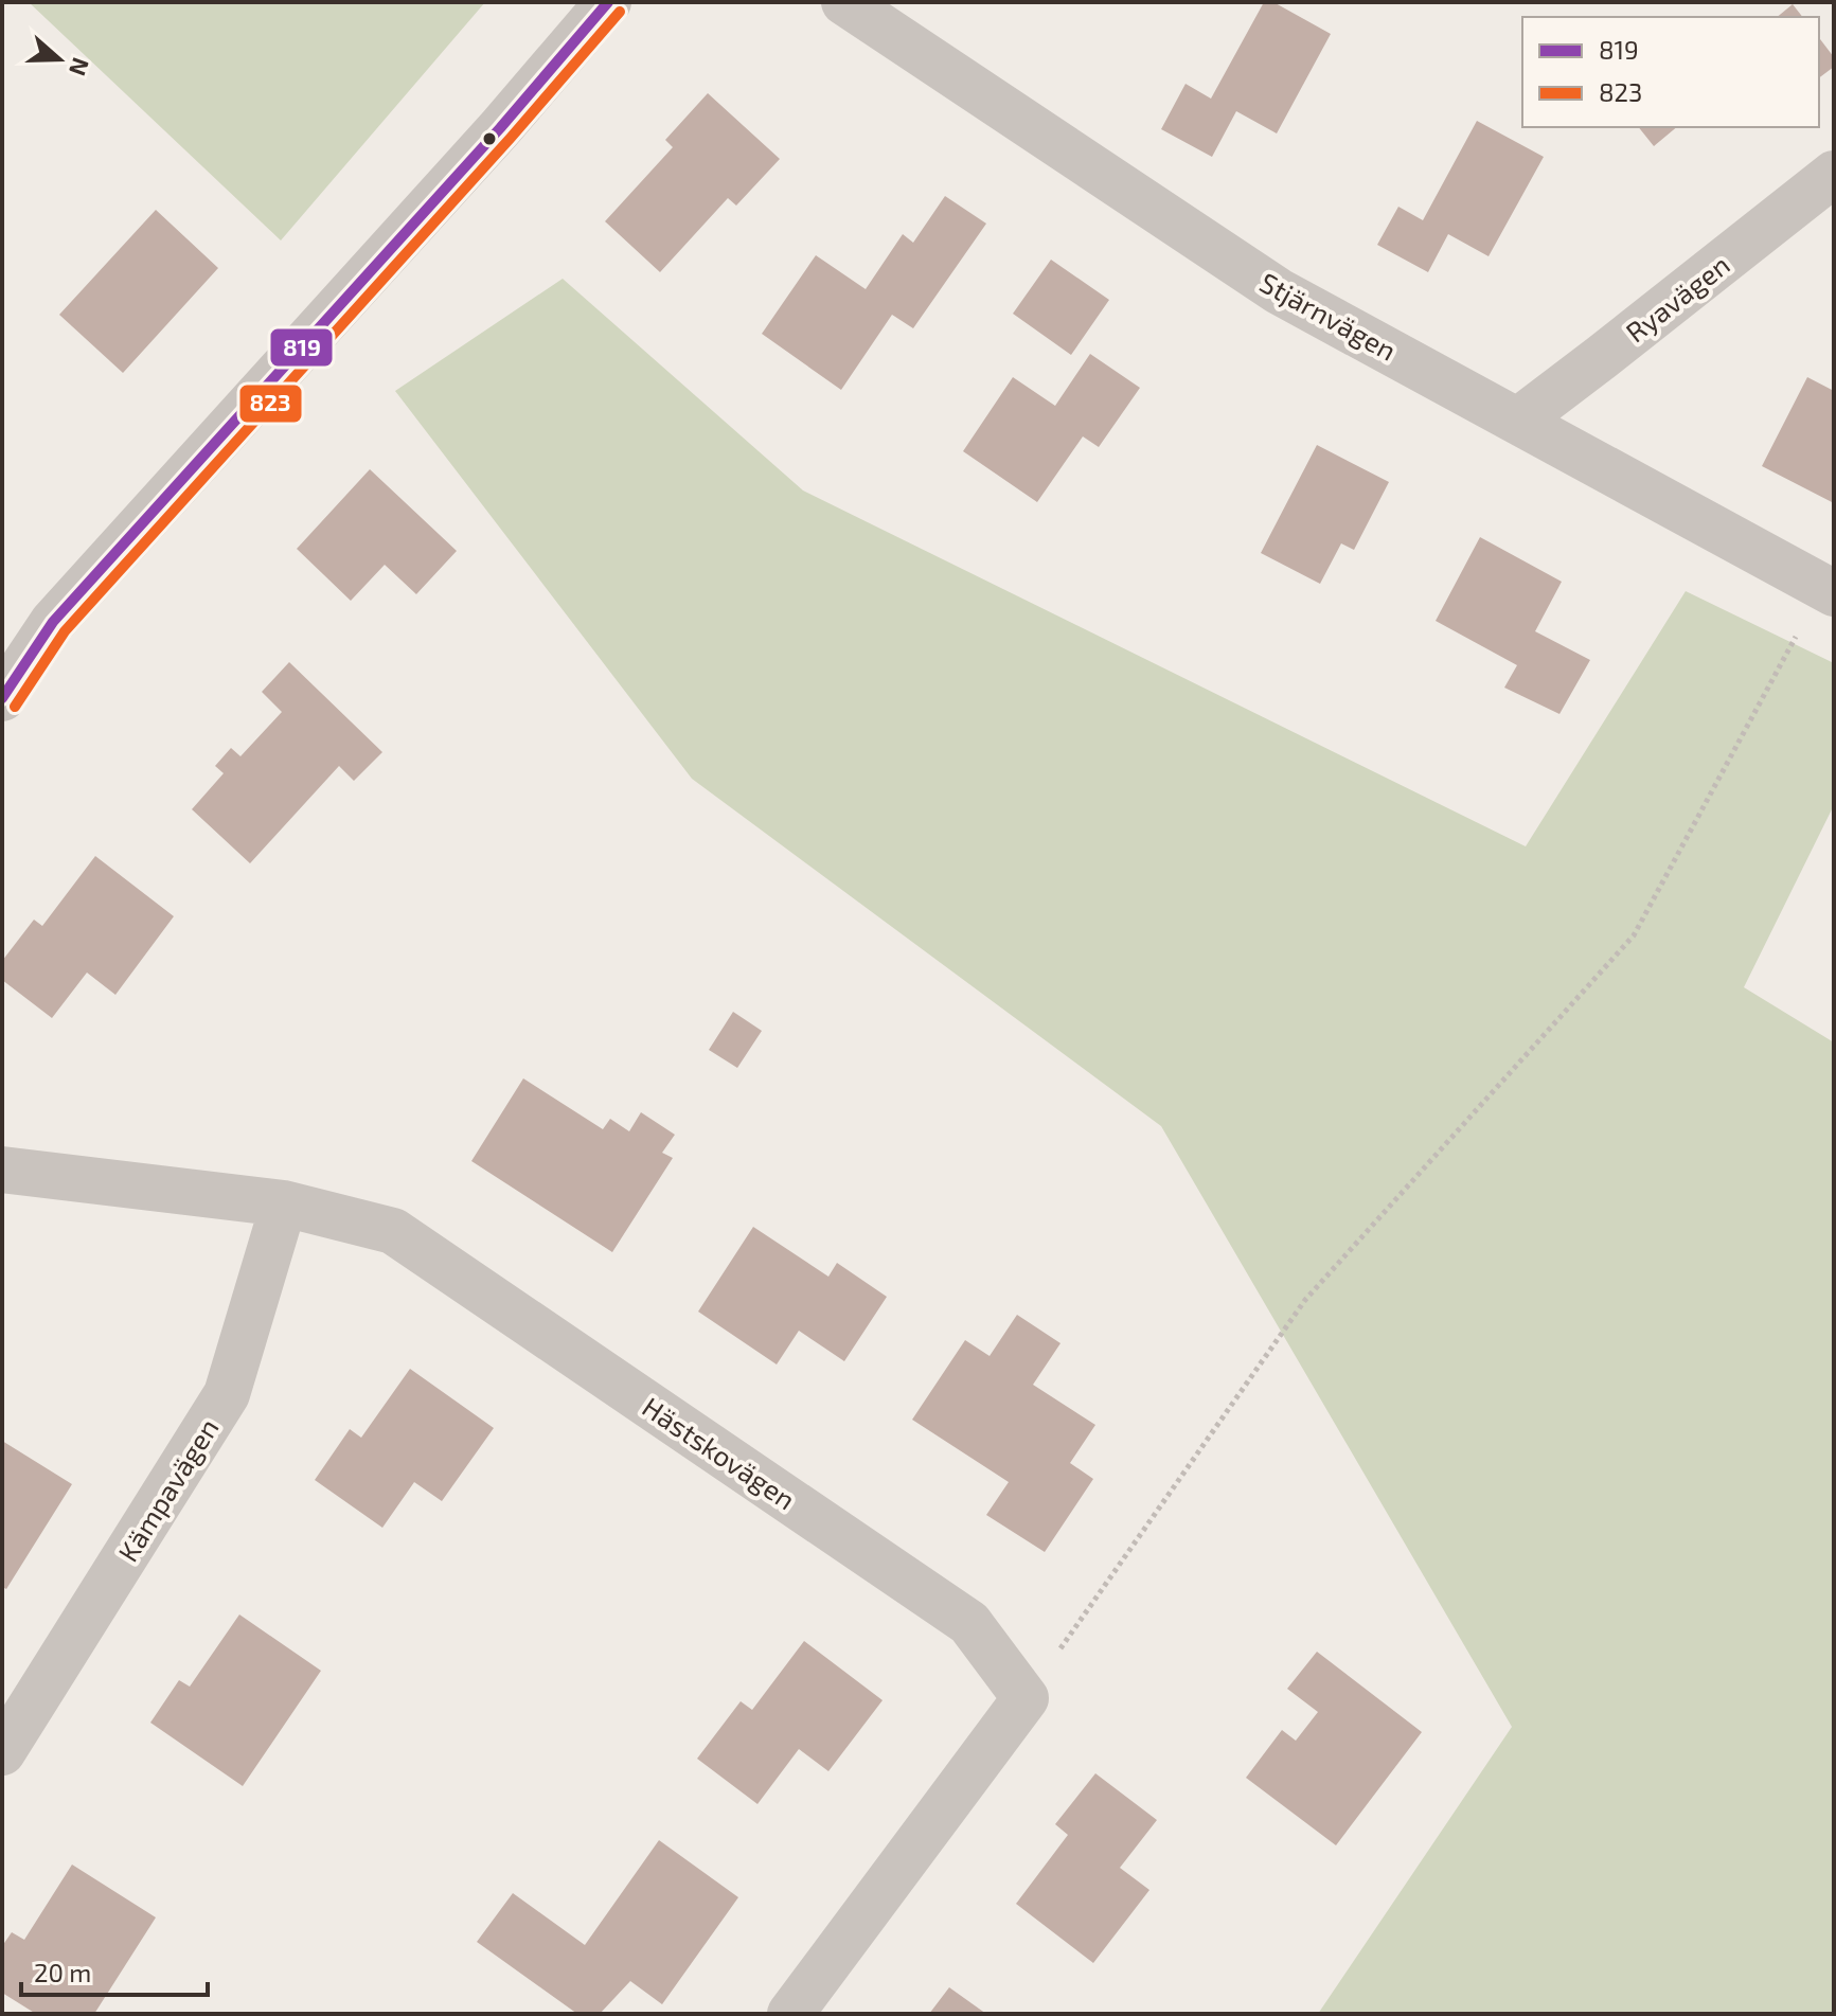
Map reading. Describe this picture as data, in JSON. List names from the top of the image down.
{
  "streets": {
    "street": [
      "Ryavägen",
      "Stjärnvägen",
      "Hästskovägen",
      "Kämpavägen"
    ]
  },
  "crossings": [
    ["Ryavägen", "Stjärnvägen"],
    ["Hästskovägen", "Kämpavägen"]
  ],
  "lines": ["transit line 819", "transit line 823"],
  "legend": ["819", "823"],
  "scale_bar": "20 m",
  "north": "right"
}
